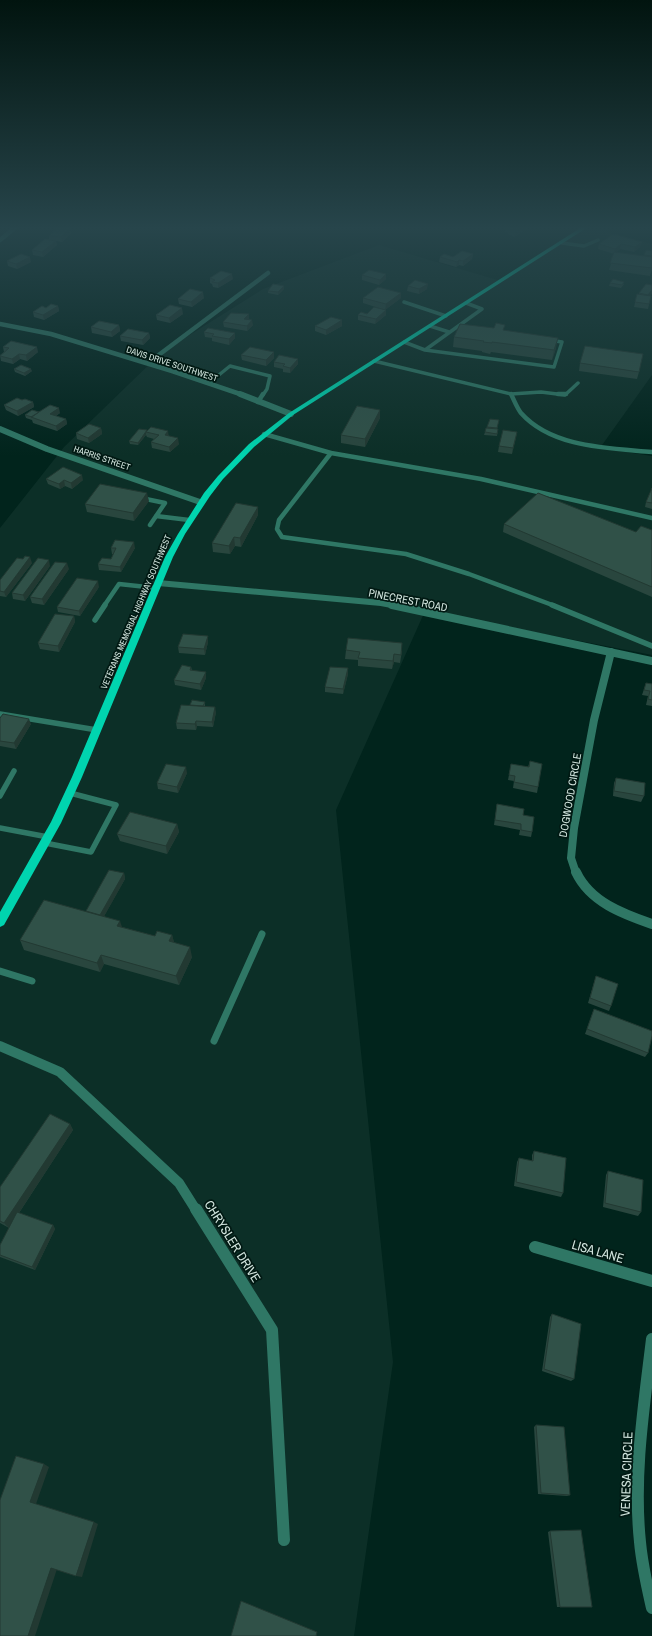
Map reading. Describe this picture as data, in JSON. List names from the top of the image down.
{
  "streets": {
    "main road": ["VETERANS MEMORIAL HIGHWAY SOUTHWEST"],
    "street": [
      "DAVIS DRIVE SOUTHWEST",
      "HARRIS STREET",
      "PINECREST ROAD",
      "DOGWOOD CIRCLE",
      "CHRYSLER DRIVE",
      "LISA LANE",
      "VENESA CIRCLE"
    ]
  },
  "crossings": [
    ["DAVIS DRIVE SOUTHWEST", "VETERANS MEMORIAL HIGHWAY SOUTHWEST"],
    ["HARRIS STREET", "VETERANS MEMORIAL HIGHWAY SOUTHWEST"],
    ["PINECREST ROAD", "VETERANS MEMORIAL HIGHWAY SOUTHWEST"],
    ["PINECREST ROAD", "DOGWOOD CIRCLE"]
  ]
}
